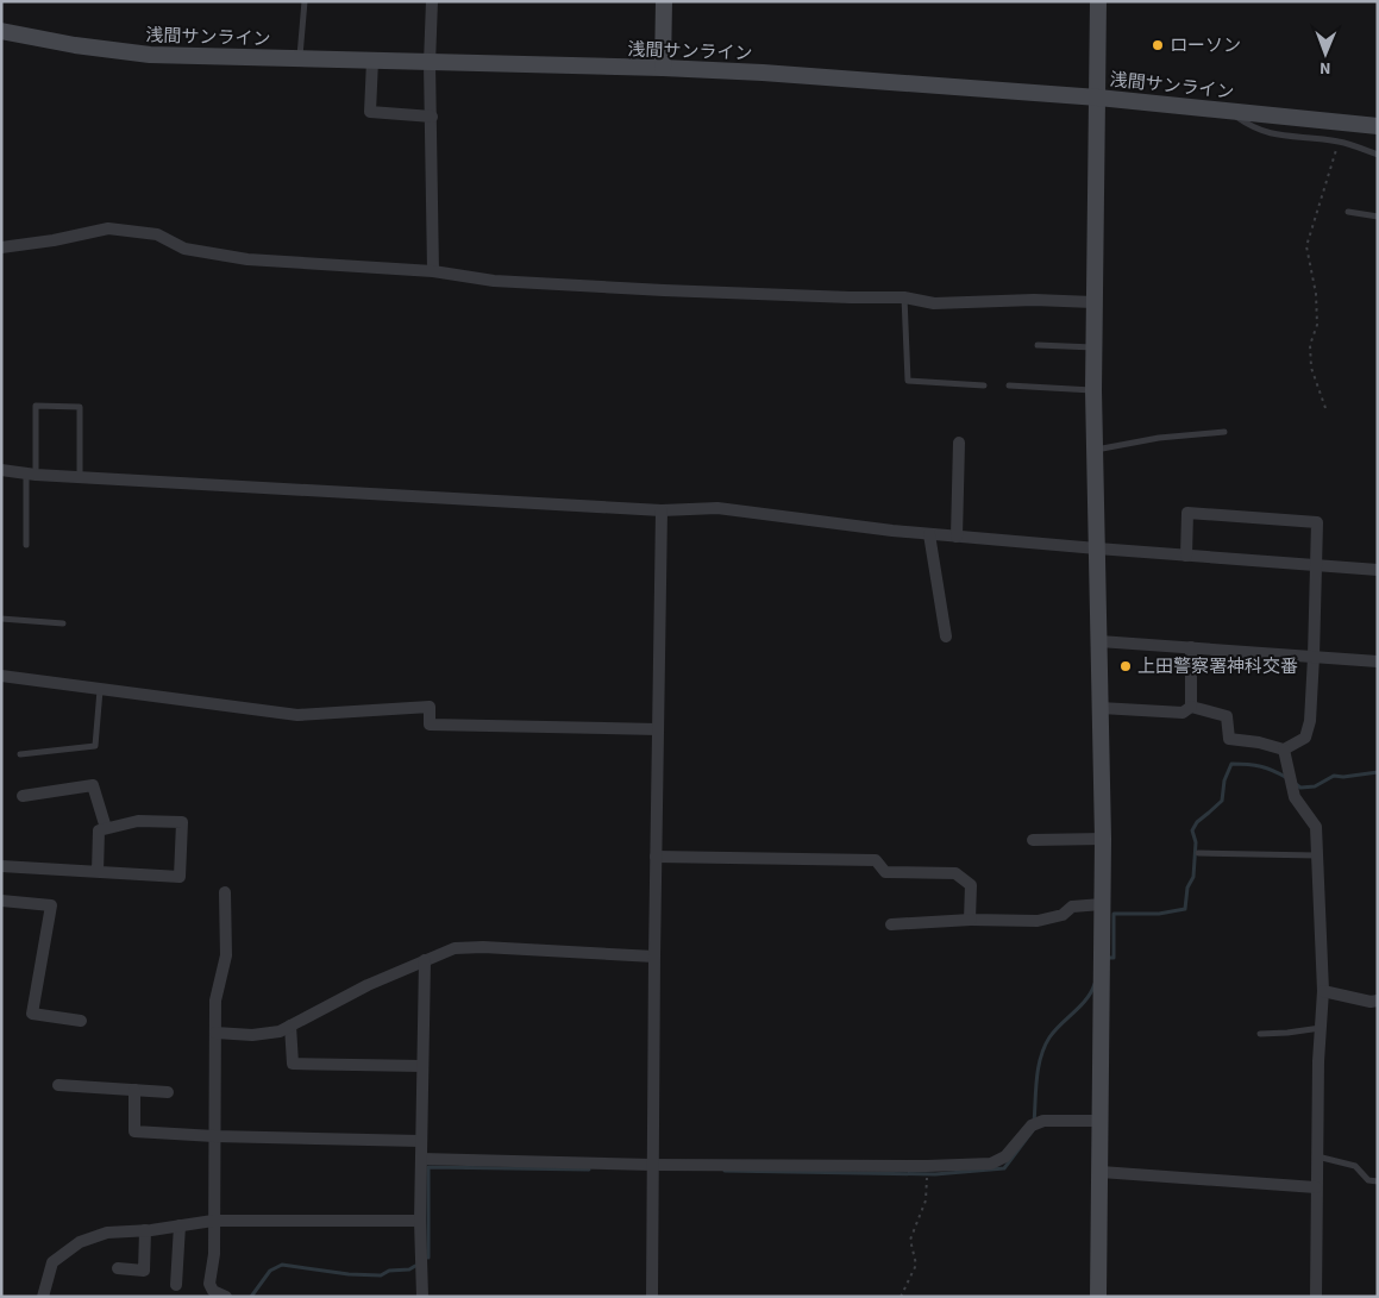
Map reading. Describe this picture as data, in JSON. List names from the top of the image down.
{
  "streets": {
    "street": ["浅間サンライン"]
  },
  "places": ["ローソン", "上田警察署神科交番"],
  "north": "bottom"
}
